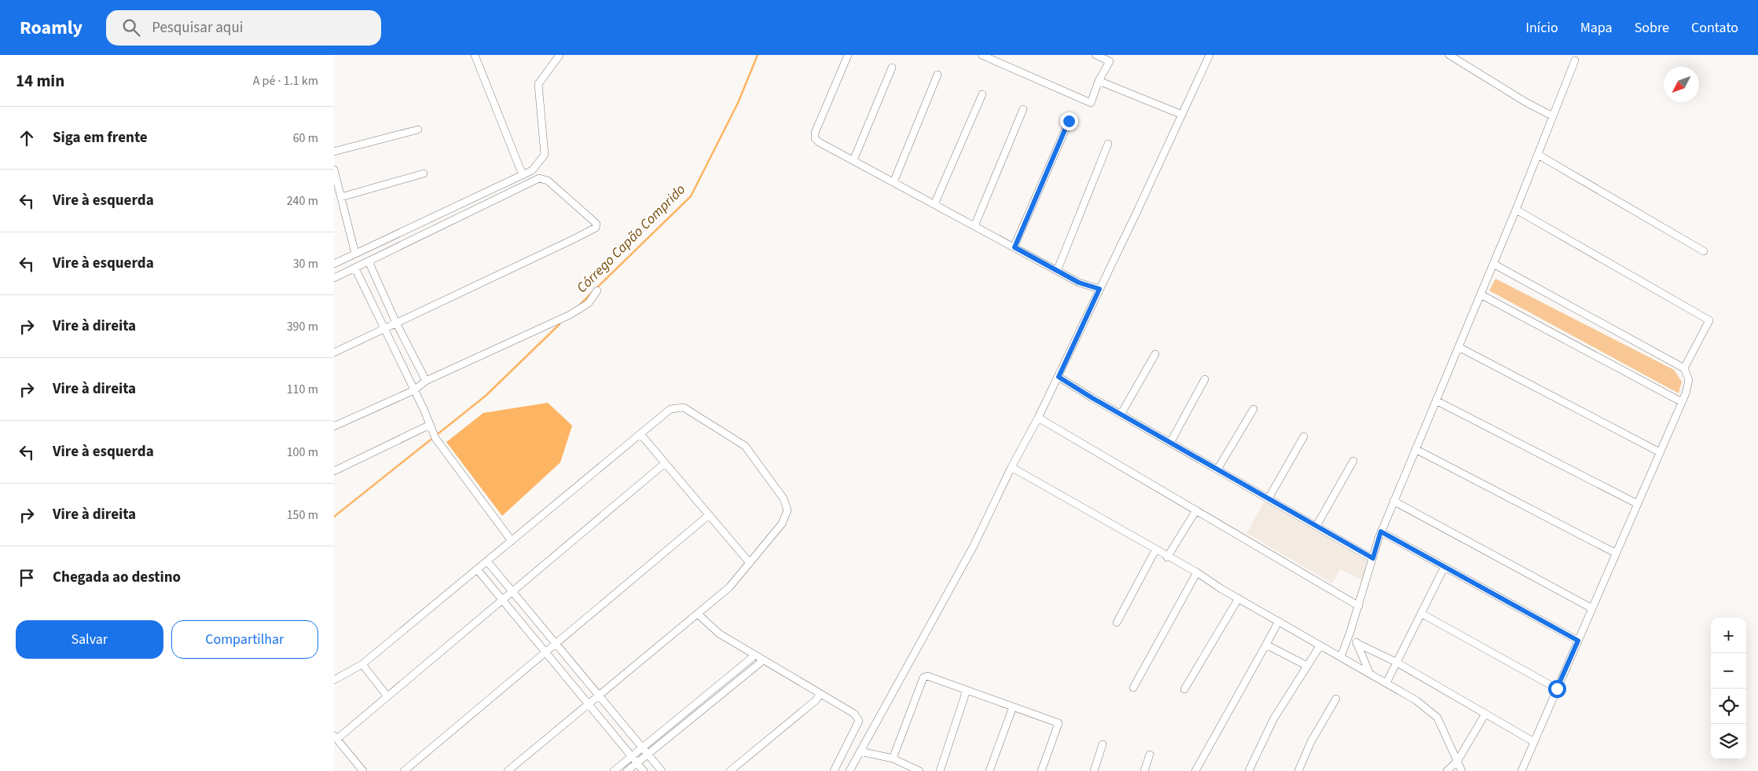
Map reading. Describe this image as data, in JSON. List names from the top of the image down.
{
  "water": ["Córrego Capão Comprido"],
  "north": "bottom left",
  "page": {
    "header": "Roamly",
    "search": "Pesquisar aqui",
    "nav": [
      "Início",
      "Mapa",
      "Sobre",
      "Contato"
    ],
    "heading": ["14 min", "A pé · 1.1 km"],
    "list": [
      ["Siga em frente", "60 m"],
      ["Vire à esquerda", "240 m"],
      ["Vire à esquerda", "30 m"],
      ["Vire à direita", "390 m"],
      ["Vire à direita", "110 m"],
      ["Vire à esquerda", "100 m"],
      ["Vire à direita", "150 m"],
      "Chegada ao destino"
    ],
    "buttons": ["Salvar", "Compartilhar"],
    "map_buttons": ["+", "−"]
  }
}
